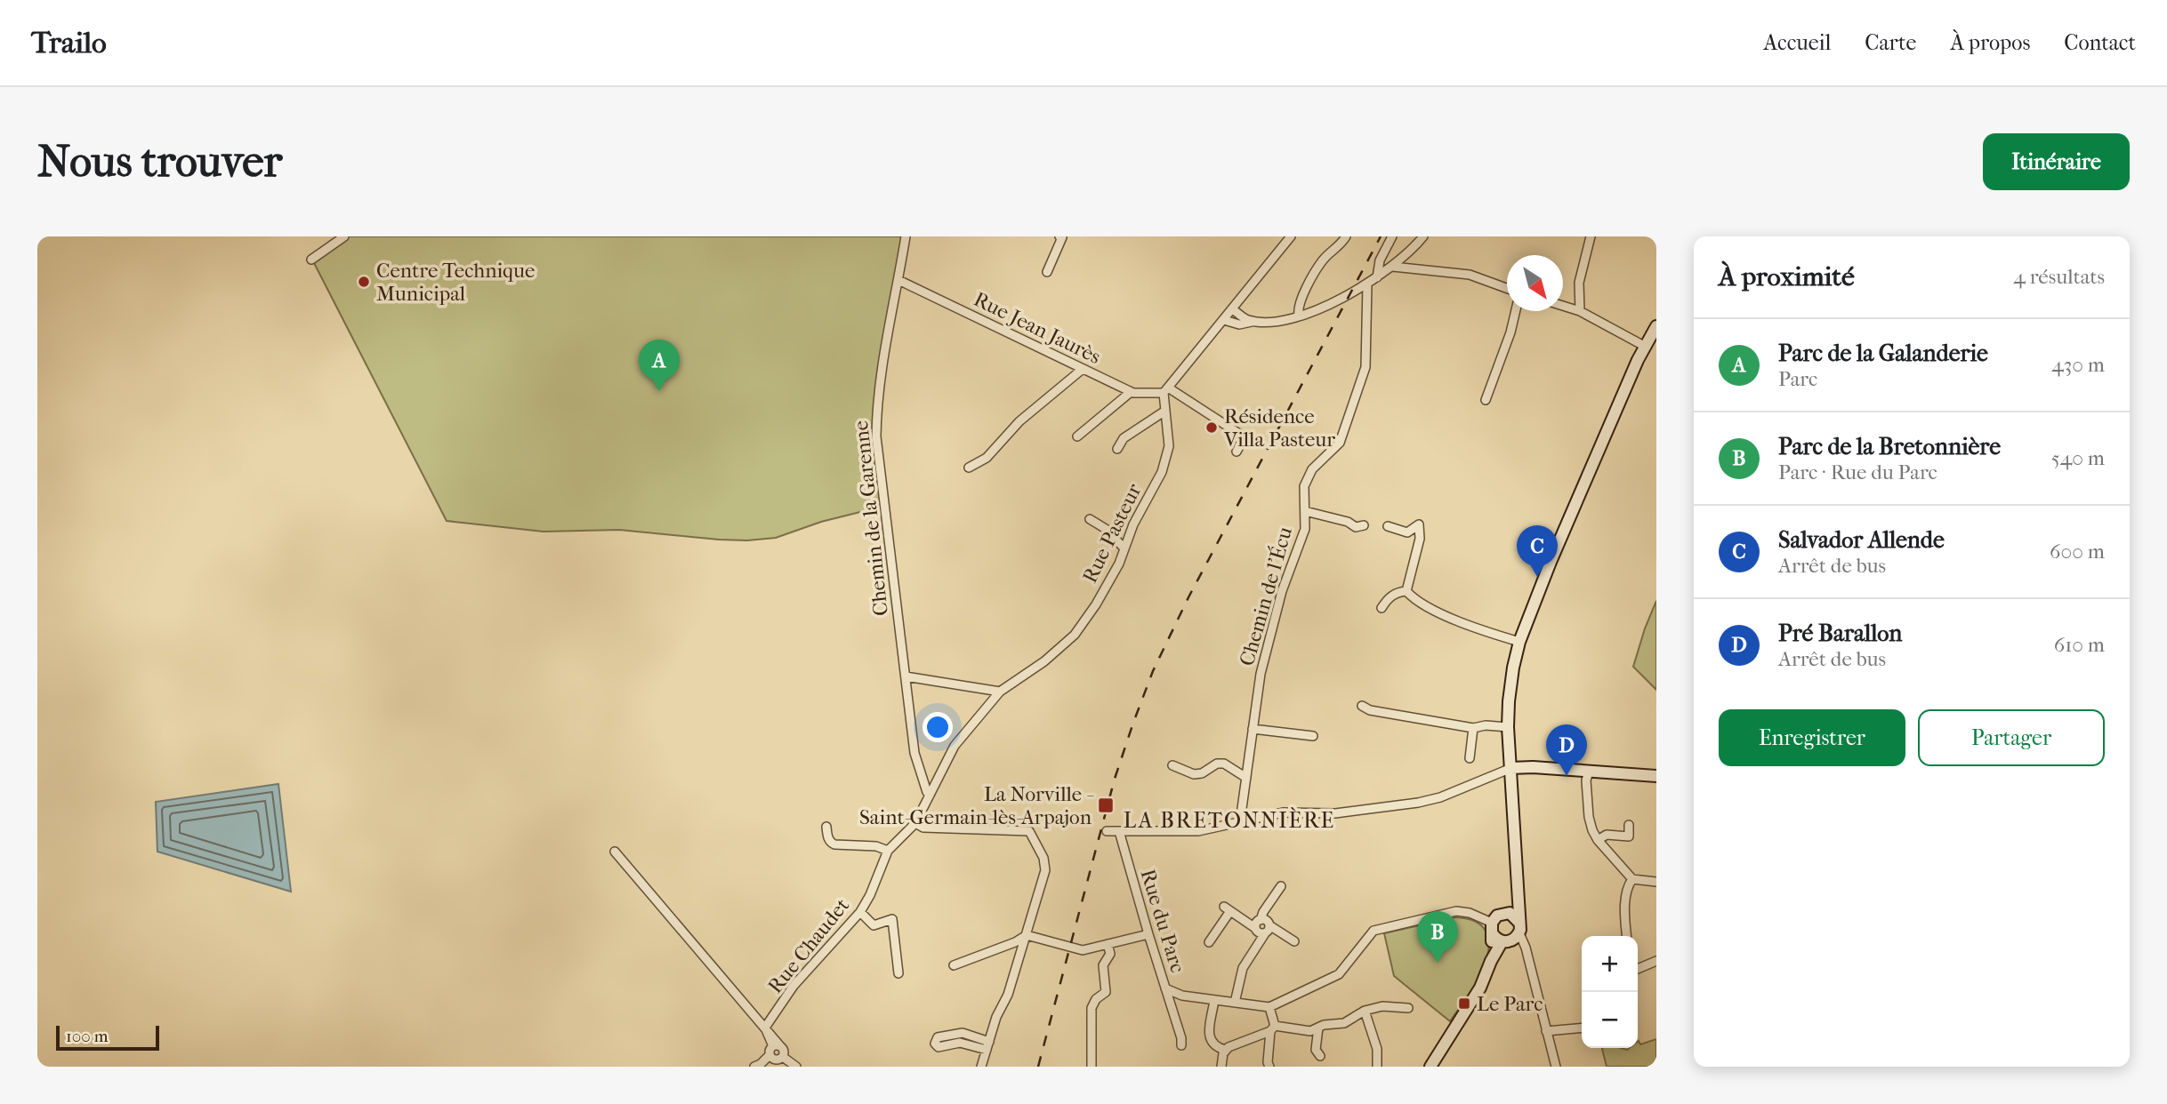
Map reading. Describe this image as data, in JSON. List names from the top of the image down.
{
  "streets": {
    "street": [
      "Rue Jean Jaurès",
      "Chemin de la Garenne",
      "Rue Pasteur",
      "Chemin de l'Écu",
      "Rue du Parc",
      "Rue Chaudet"
    ]
  },
  "crossings": [
    ["Rue Jean Jaurès", "Chemin de la Garenne"],
    ["Rue Jean Jaurès", "Rue Pasteur"],
    ["Chemin de la Garenne", "Rue Pasteur"],
    ["Rue Pasteur", "Rue Chaudet"]
  ],
  "districts": ["LA BRETONNIÈRE"],
  "places": {
    "other": ["Centre Technique Municipal", "Résidence Villa Pasteur"],
    "transit": ["La Norville - Saint-Germain-lès-Arpajon", "Le Parc"]
  },
  "scale_bar": "100 m",
  "north": "bottom right",
  "page": {
    "header": "Trailo",
    "nav": [
      "Accueil",
      "Carte",
      "À propos",
      "Contact"
    ],
    "buttons": [
      "Itinéraire",
      ["Enregistrer", "Partager"]
    ],
    "title": "Nous trouver",
    "heading": ["À proximité", "4 résultats"],
    "list": [
      {
        "mark": "A",
        "name": "Parc de la Galanderie",
        "note": "Parc",
        "value": "430 m"
      },
      {
        "mark": "B",
        "name": "Parc de la Bretonnière",
        "note": "Parc · Rue du Parc",
        "value": "540 m"
      },
      {
        "mark": "C",
        "name": "Salvador Allende",
        "note": "Arrêt de bus",
        "value": "600 m"
      },
      {
        "mark": "D",
        "name": "Pré Barallon",
        "note": "Arrêt de bus",
        "value": "610 m"
      }
    ],
    "pins": [
      "A",
      "C",
      "D",
      "B"
    ],
    "map_buttons": ["+", "−"],
    "scale": "100 m"
  }
}
